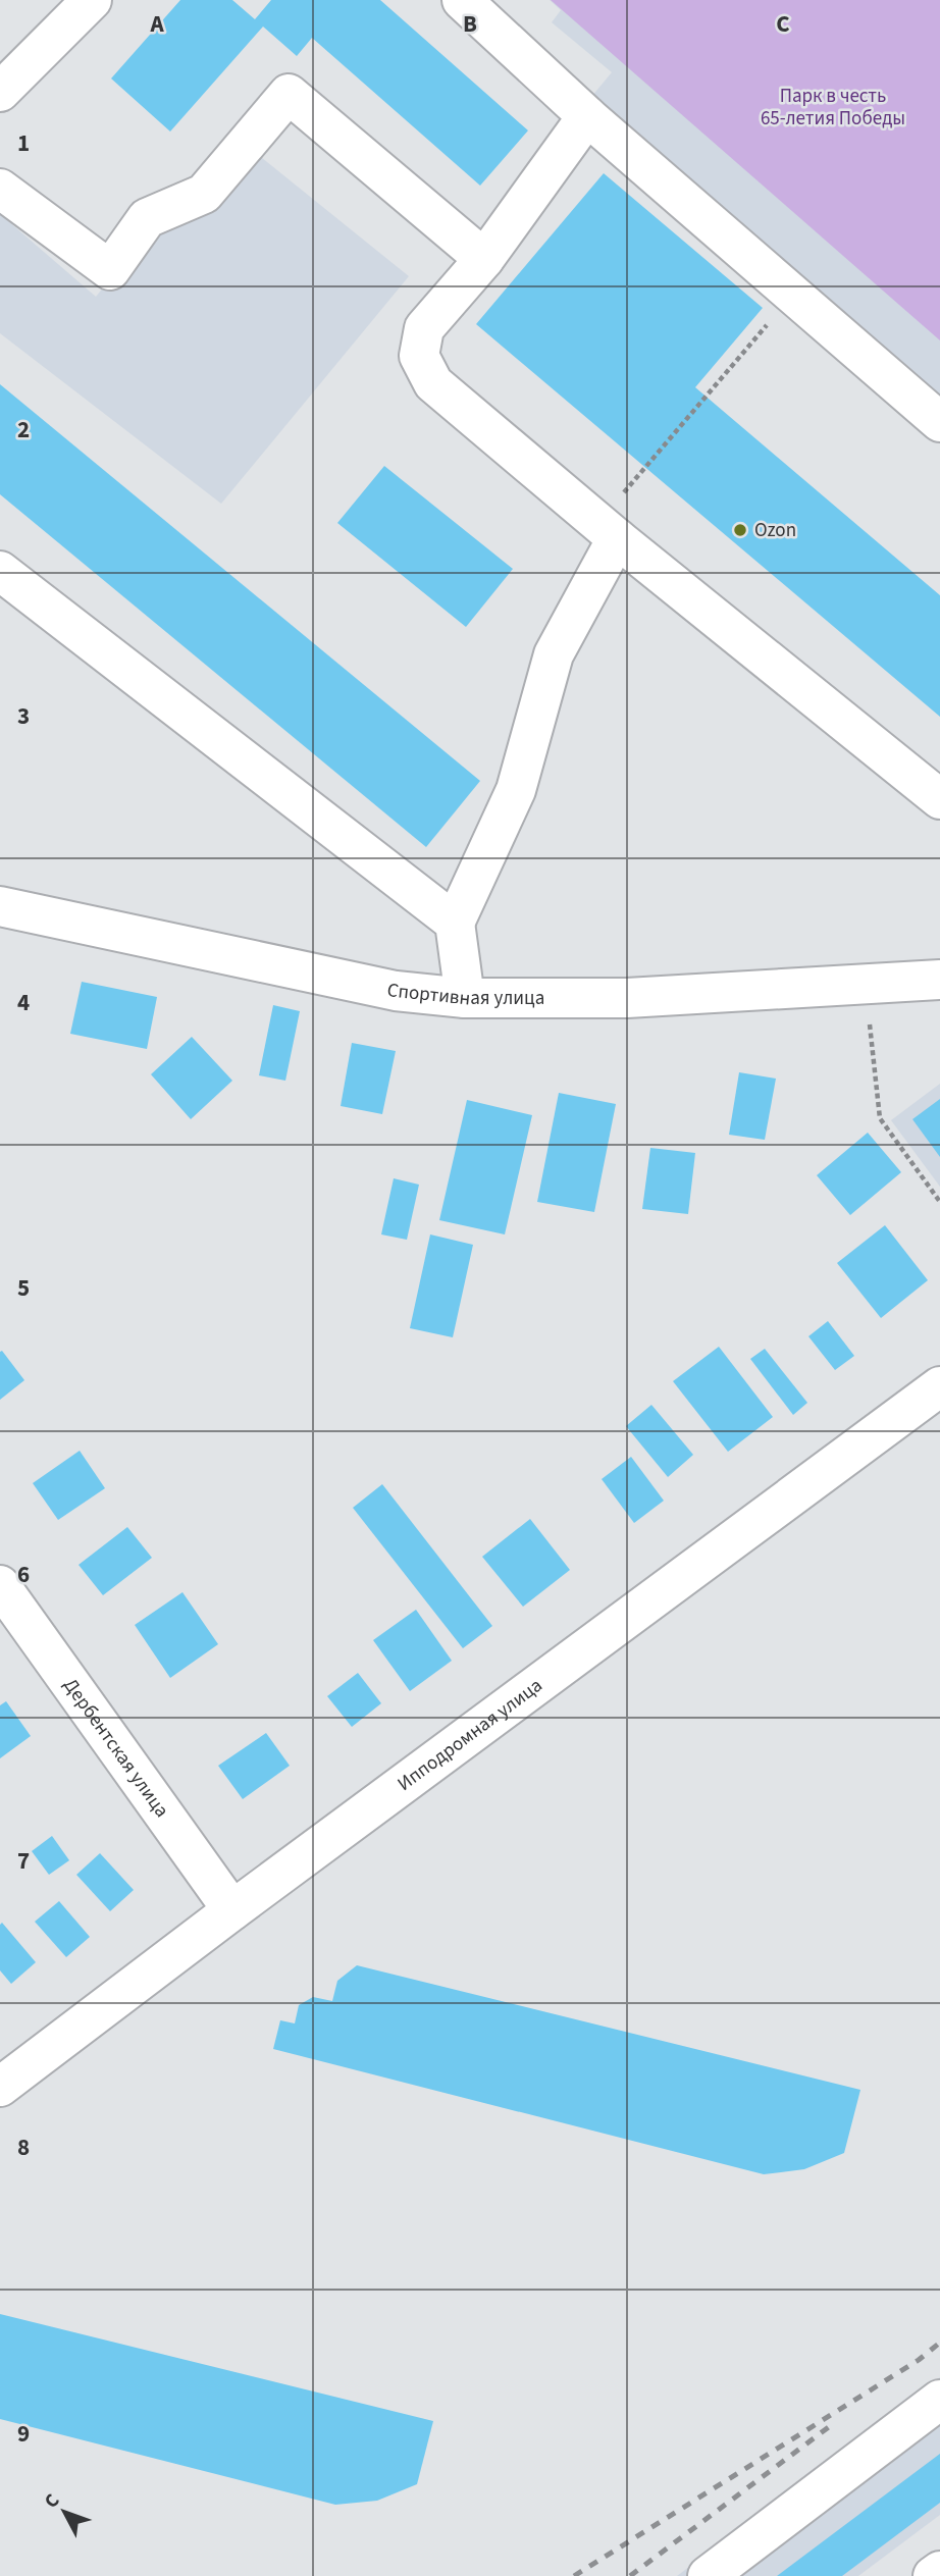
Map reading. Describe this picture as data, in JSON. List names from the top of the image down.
{
  "streets": {
    "street": ["Спортивная улица", "Ипподромная улица", "Дербентская улица"]
  },
  "crossings": [
    ["Ипподромная улица", "Дербентская улица"]
  ],
  "parks": ["Парк в честь 65-летия Победы"],
  "places": ["Ozon"],
  "north": "top left",
  "grid": {
    "columns": ["A", "B", "C"],
    "rows": [
      "1",
      "2",
      "3",
      "4",
      "5",
      "6",
      "7",
      "8",
      "9"
    ]
  }
}
